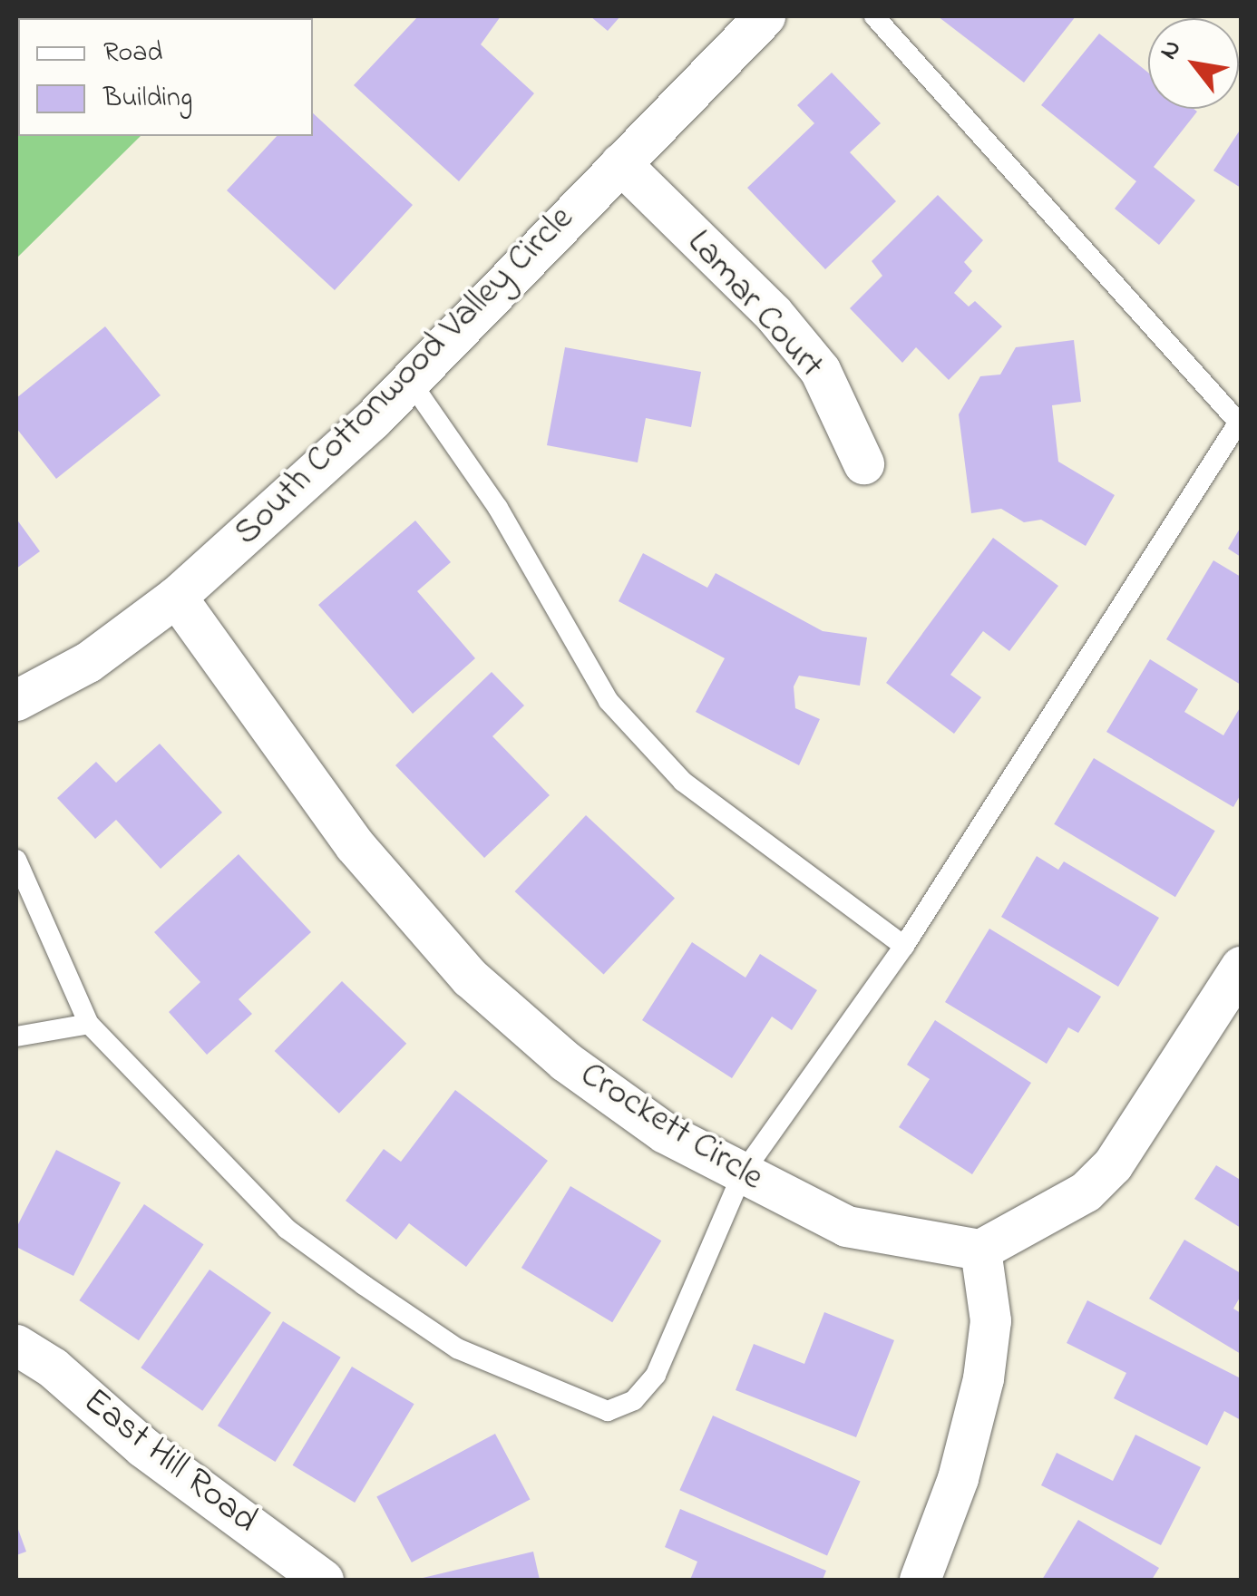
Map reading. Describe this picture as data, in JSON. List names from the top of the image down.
{
  "streets": {
    "street": [
      "Lamar Court",
      "South Cottonwood Valley Circle",
      "Crockett Circle",
      "East Hill Road"
    ]
  },
  "crossings": [
    ["Lamar Court", "South Cottonwood Valley Circle"],
    ["South Cottonwood Valley Circle", "Crockett Circle"]
  ],
  "legend": ["Road", "Building"],
  "north": "top left"
}
